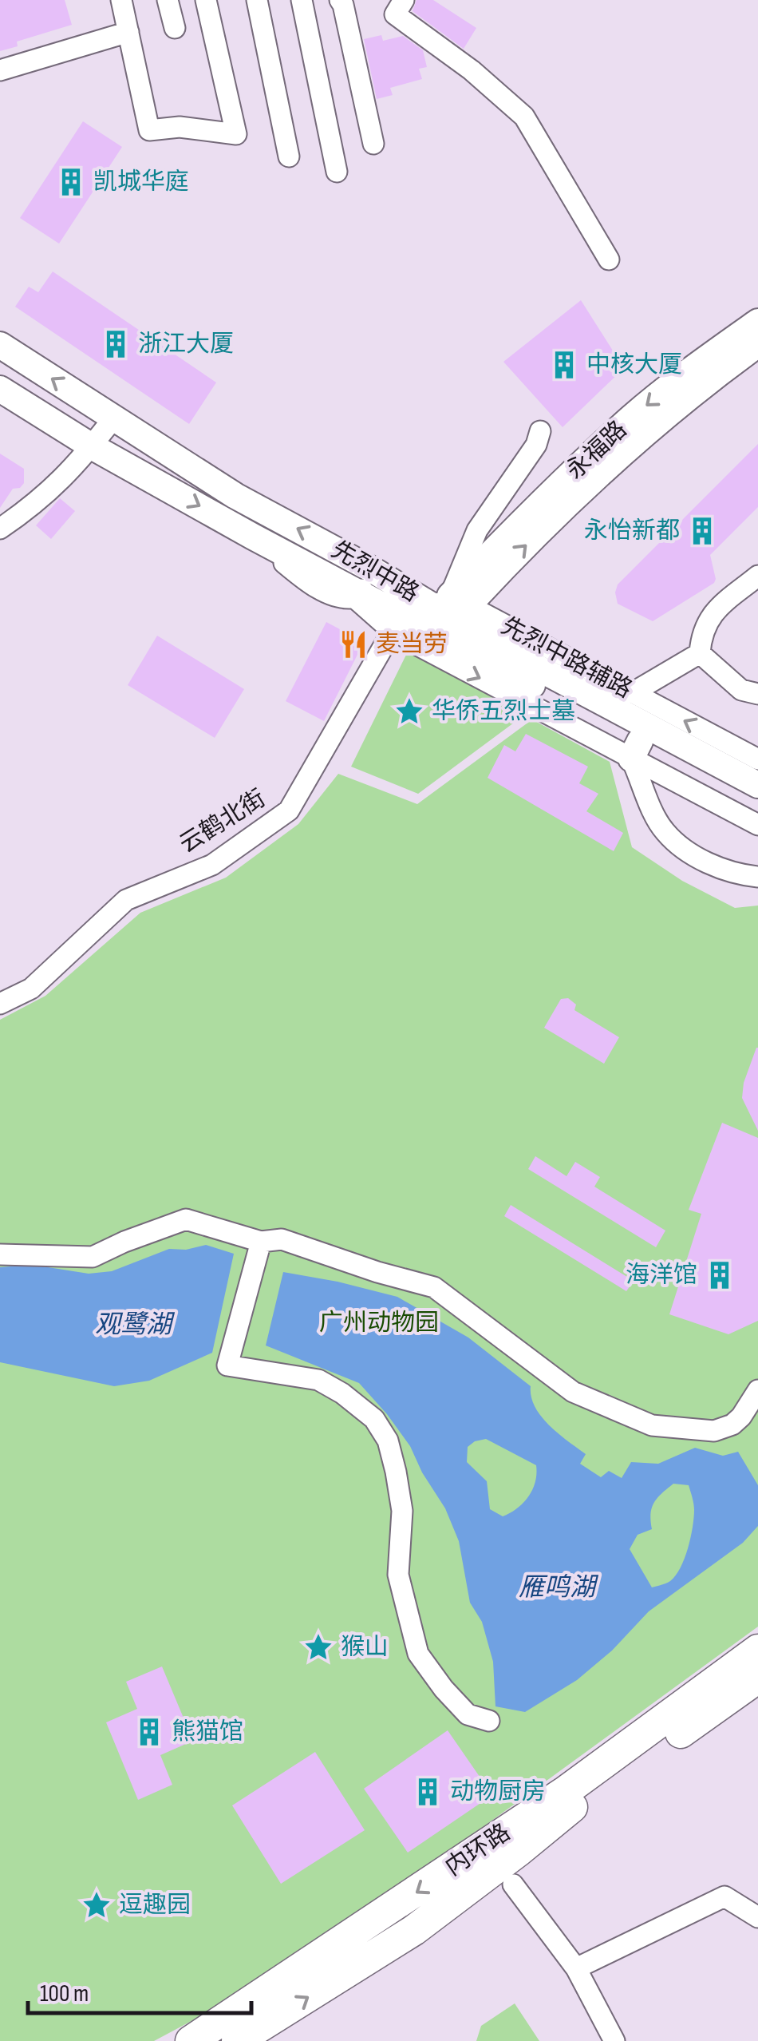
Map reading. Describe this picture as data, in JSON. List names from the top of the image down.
{
  "streets": {
    "highway": ["内环路"],
    "main road": ["永福路", "先烈中路"],
    "street": ["先烈中路辅路", "云鹤北街"]
  },
  "crossings": [
    ["先烈中路", "云鹤北街"]
  ],
  "water": ["观鹭湖", "雁鸣湖"],
  "parks": ["广州动物园"],
  "places": {
    "building": [
      "凯城华庭",
      "浙江大厦",
      "中核大厦",
      "永怡新都",
      "海洋馆",
      "熊猫馆",
      "动物厨房"
    ],
    "restaurant": ["麦当劳"],
    "place": ["华侨五烈士墓", "猴山", "逗趣园"]
  },
  "scale_bar": "100 m"
}
